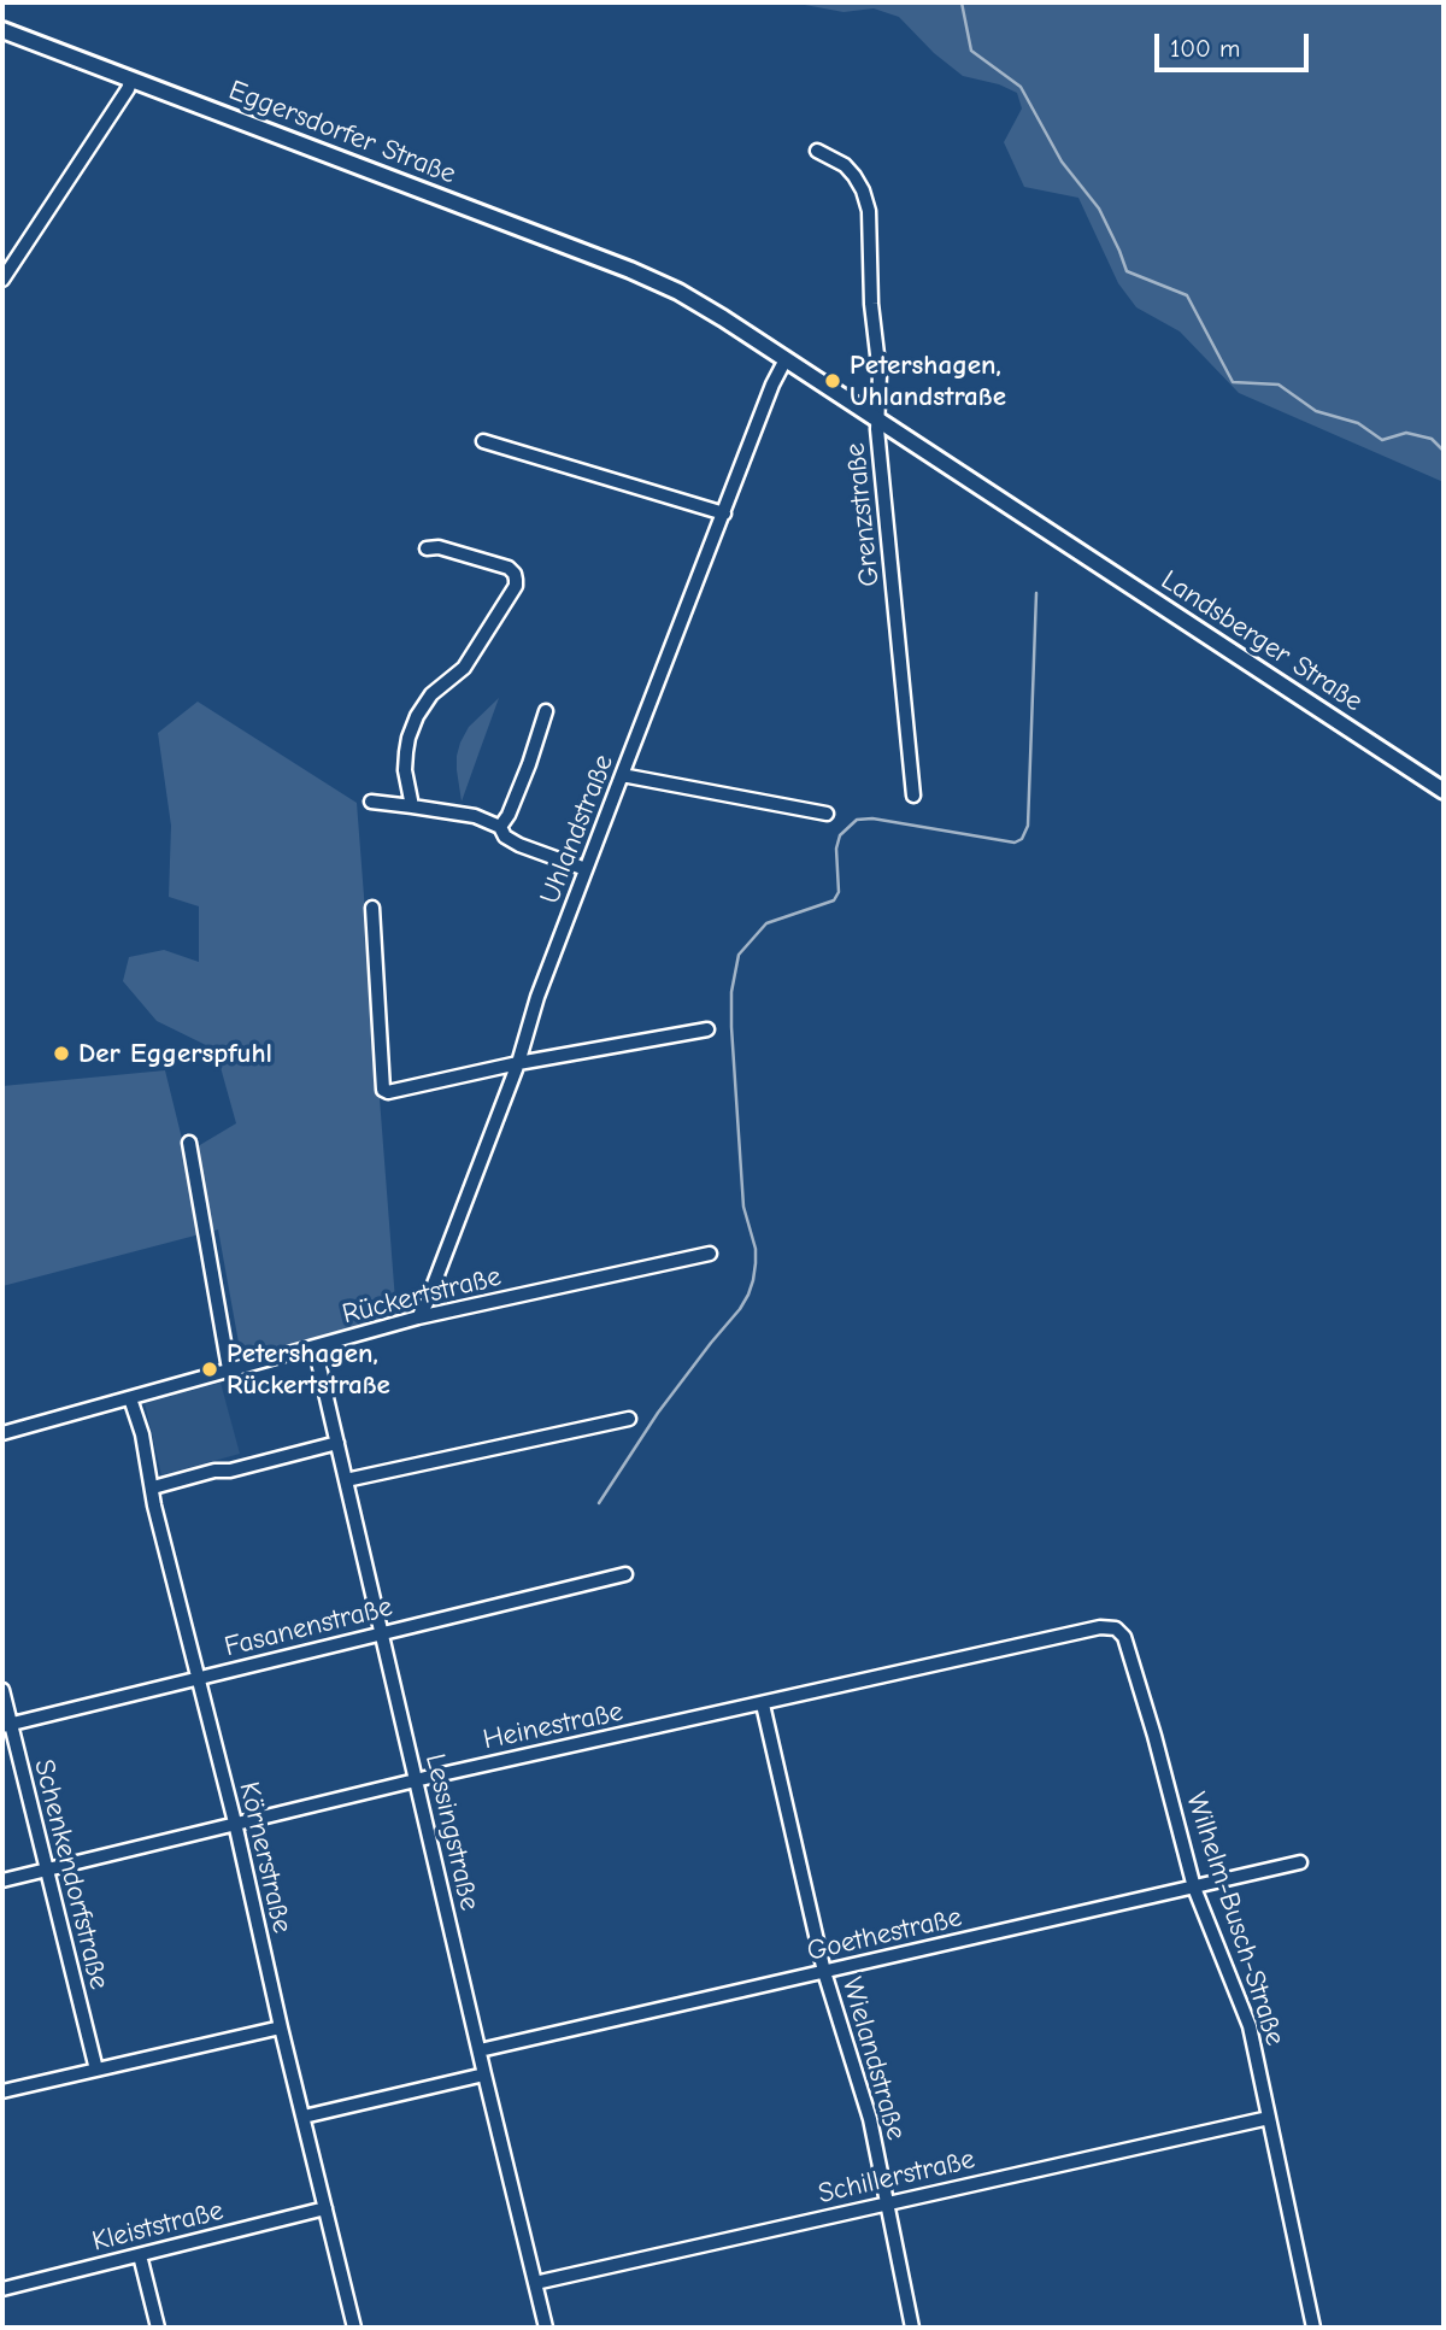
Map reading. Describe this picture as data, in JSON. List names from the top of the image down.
{
  "streets": {
    "main road": ["Eggersdorfer Straße", "Landsberger Straße"],
    "street": [
      "Grenzstraße",
      "Uhlandstraße",
      "Rückertstraße",
      "Fasanenstraße",
      "Heinestraße",
      "Lessingstraße",
      "Körnerstraße",
      "Schenkendorfstraße",
      "Wilhelm-Busch-Straße",
      "Goethestraße",
      "Wielandstraße",
      "Schillerstraße",
      "Kleiststraße"
    ]
  },
  "crossings": [
    ["Eggersdorfer Straße", "Grenzstraße"],
    ["Eggersdorfer Straße", "Landsberger Straße"],
    ["Eggersdorfer Straße", "Uhlandstraße"],
    ["Grenzstraße", "Landsberger Straße"],
    ["Uhlandstraße", "Rückertstraße"],
    ["Rückertstraße", "Lessingstraße"],
    ["Rückertstraße", "Körnerstraße"],
    ["Fasanenstraße", "Lessingstraße"],
    ["Fasanenstraße", "Körnerstraße"],
    ["Fasanenstraße", "Schenkendorfstraße"],
    ["Heinestraße", "Lessingstraße"],
    ["Heinestraße", "Körnerstraße"],
    ["Heinestraße", "Schenkendorfstraße"],
    ["Heinestraße", "Wilhelm-Busch-Straße"],
    ["Heinestraße", "Wielandstraße"],
    ["Lessingstraße", "Goethestraße"],
    ["Lessingstraße", "Schillerstraße"],
    ["Körnerstraße", "Kleiststraße"],
    ["Wilhelm-Busch-Straße", "Goethestraße"],
    ["Wilhelm-Busch-Straße", "Schillerstraße"],
    ["Goethestraße", "Wielandstraße"],
    ["Wielandstraße", "Schillerstraße"]
  ],
  "places": ["Petershagen, Uhlandstraße", "Der Eggerspfuhl", "Petershagen, Rückertstraße"],
  "scale_bar": "100 m"
}
